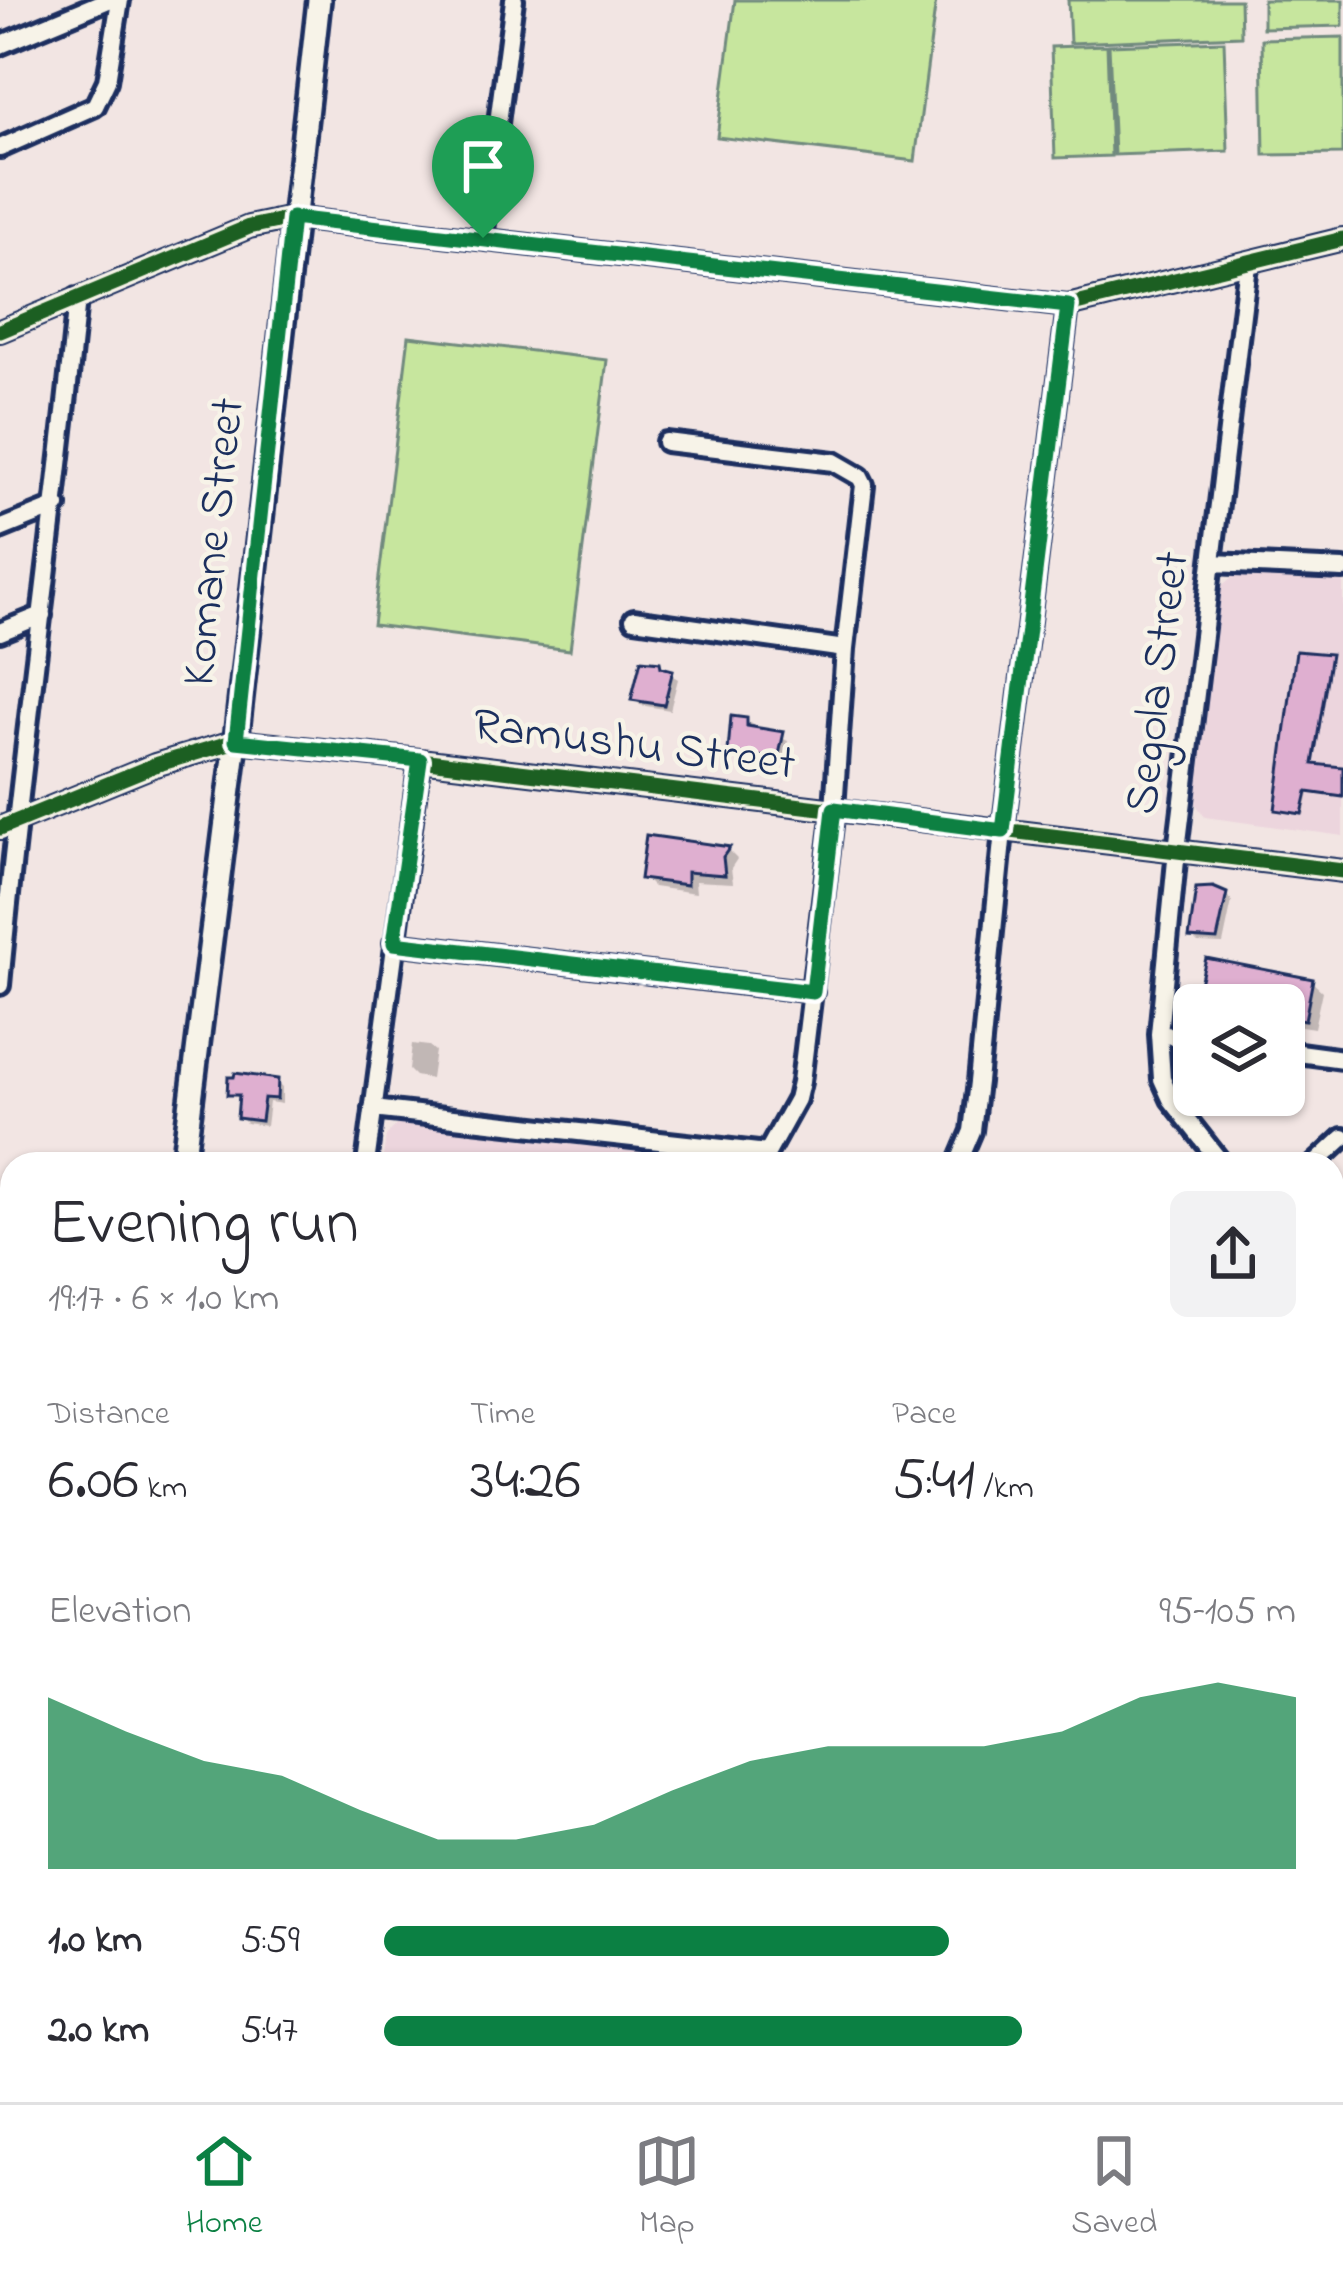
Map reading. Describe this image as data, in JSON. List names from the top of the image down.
{
  "streets": {
    "street": ["Komane Street", "Segola Street", "Ramushu Street"]
  },
  "crossings": [
    ["Komane Street", "Ramushu Street"],
    ["Segola Street", "Ramushu Street"]
  ],
  "page": {
    "heading": ["Evening run", "19:17 · 6 × 1.0 km"],
    "stats": [
      ["Distance", "6.06 km"],
      ["Time", "34:26"],
      ["Pace", "5:41 /km"]
    ],
    "chart": ["Elevation", "95–105 m"],
    "list": [
      {
        "name": "1.0 km",
        "note": "5:59"
      },
      {
        "name": "2.0 km",
        "note": "5:47"
      }
    ],
    "tabs": ["Home", "Map", "Saved"]
  }
}
